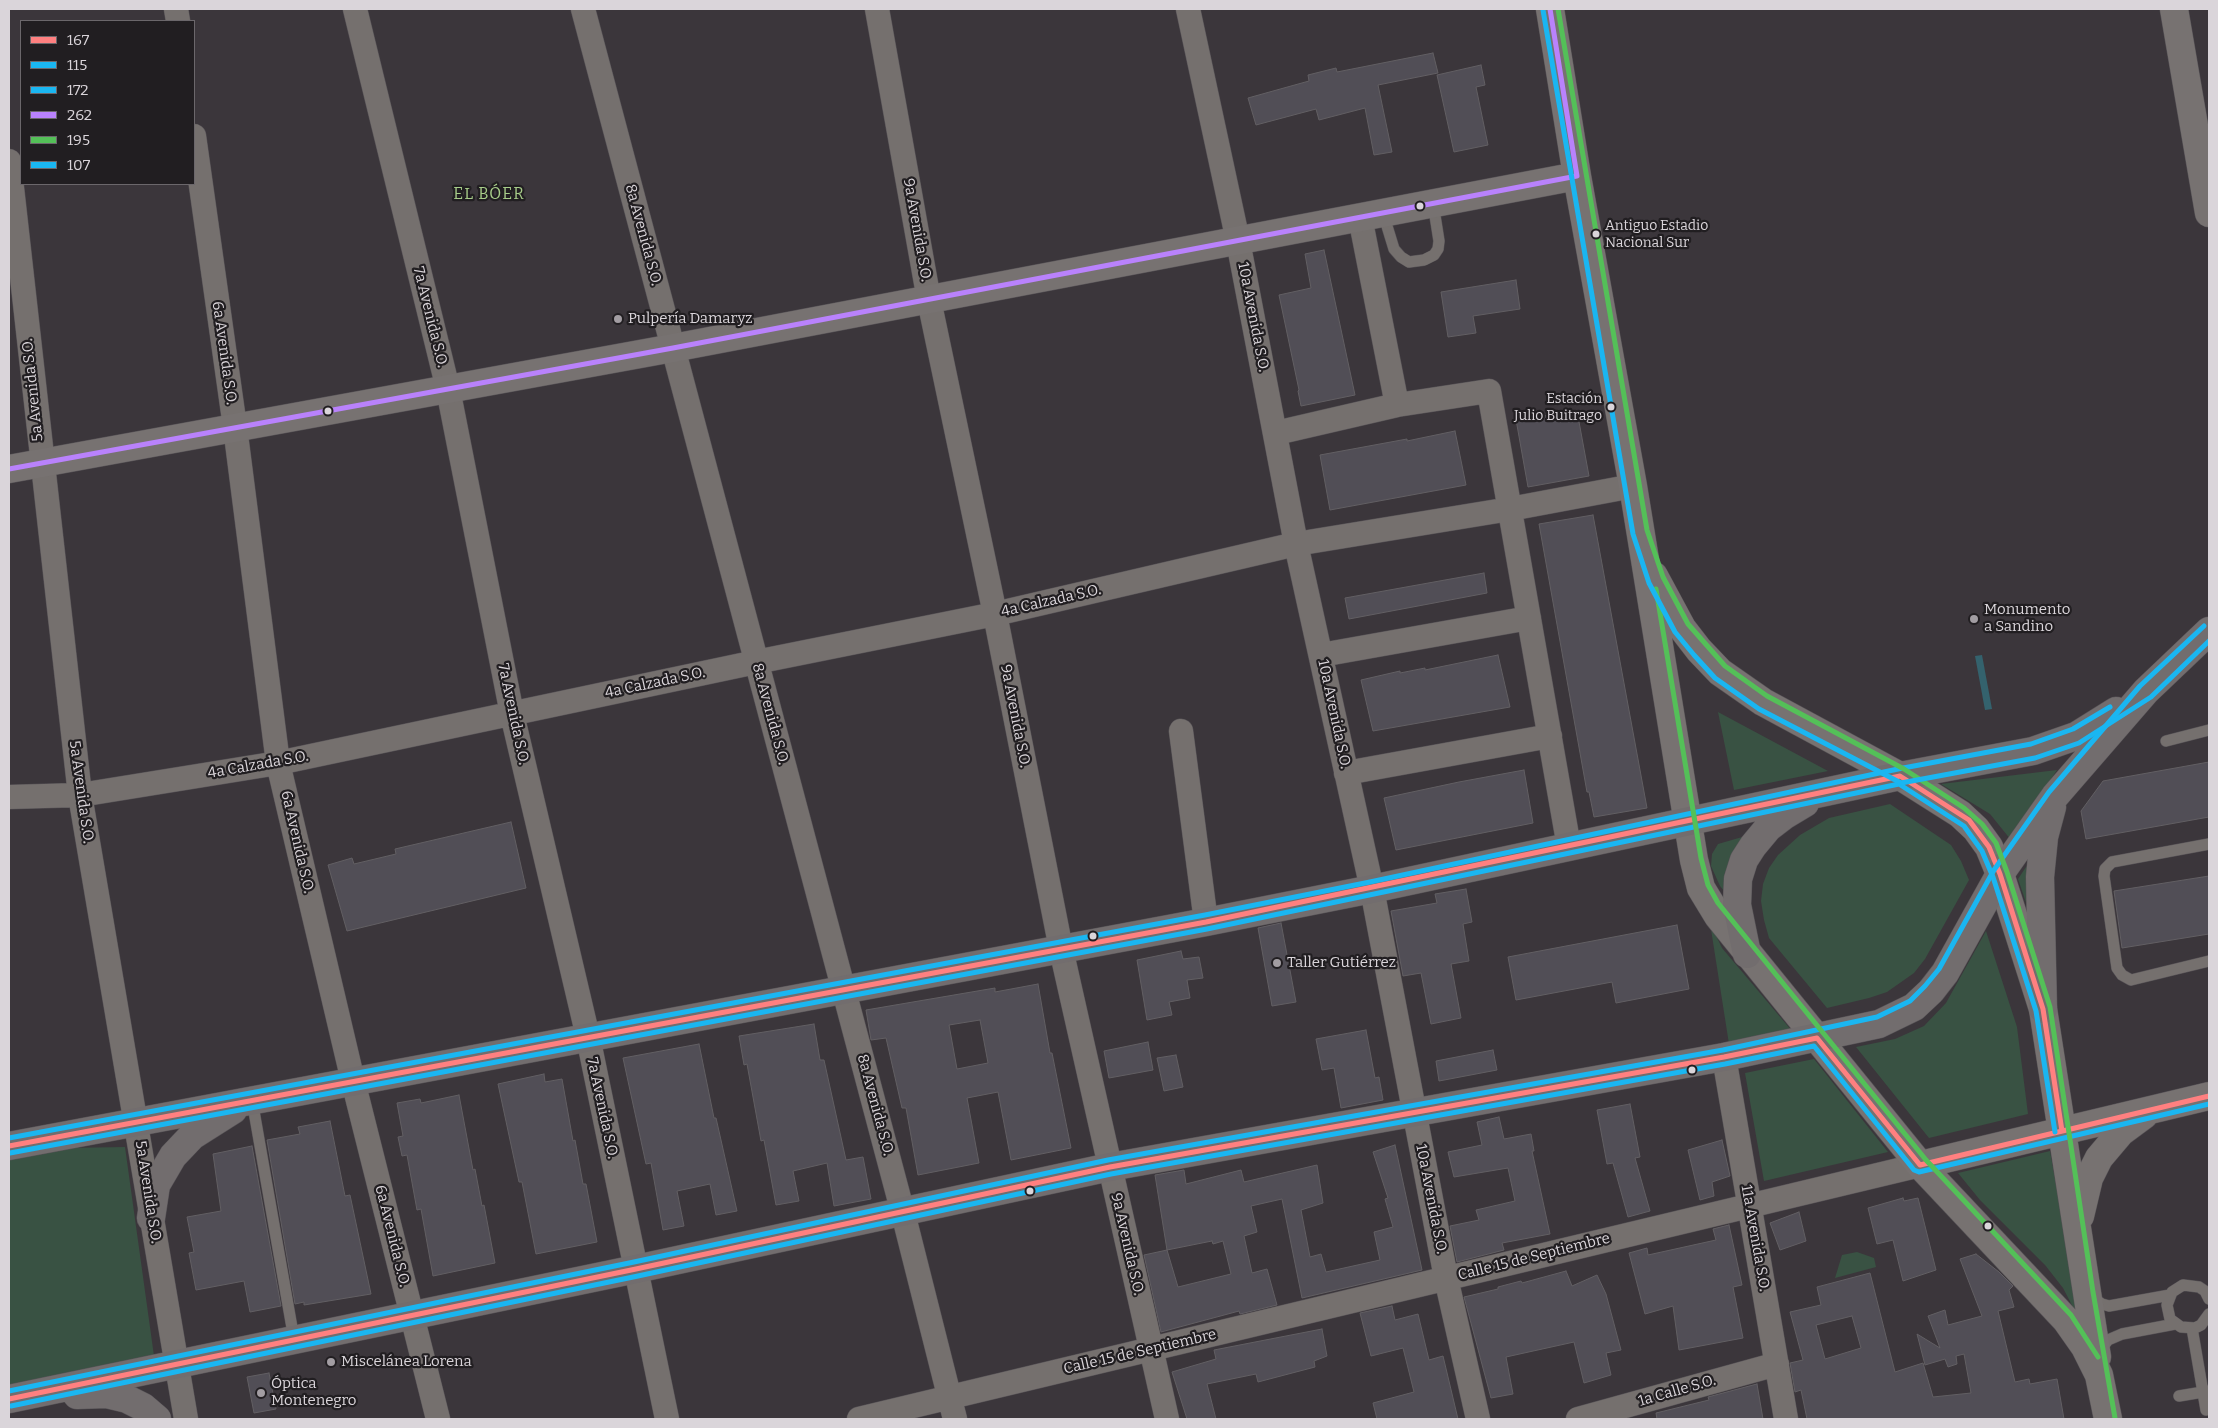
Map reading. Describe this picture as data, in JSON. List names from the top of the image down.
{
  "streets": {
    "main road": ["Calle 15 de Septiembre"],
    "street": [
      "9a Avenida S.O.",
      "8a Avenida S.O.",
      "7a Avenida S.O.",
      "10a Avenida S.O.",
      "6a Avenida S.O.",
      "5a Avenida S.O.",
      "4a Calzada S.O.",
      "11a Avenida S.O.",
      "1a Calle S.O."
    ]
  },
  "crossings": [
    ["9a Avenida S.O.", "4a Calzada S.O."],
    ["9a Avenida S.O.", "Calle 15 de Septiembre"],
    ["8a Avenida S.O.", "4a Calzada S.O."],
    ["8a Avenida S.O.", "Calle 15 de Septiembre"],
    ["7a Avenida S.O.", "4a Calzada S.O."],
    ["10a Avenida S.O.", "4a Calzada S.O."],
    ["10a Avenida S.O.", "Calle 15 de Septiembre"],
    ["6a Avenida S.O.", "4a Calzada S.O."],
    ["5a Avenida S.O.", "4a Calzada S.O."],
    ["11a Avenida S.O.", "Calle 15 de Septiembre"],
    ["11a Avenida S.O.", "1a Calle S.O."]
  ],
  "districts": ["EL BÓER"],
  "places": [
    "Antiguo Estadio Nacional Sur",
    "Pulpería Damaryz",
    "Estación Julio Buitrago",
    "Monumento a Sandino",
    "Taller Gutiérrez",
    "Miscelánea Lorena",
    "Óptica Montenegro"
  ],
  "lines": [
    "transit line 262",
    "transit line 195",
    "transit line 107",
    "transit line 172",
    "transit line 167",
    "transit line 115"
  ],
  "legend": [
    "167",
    "115",
    "172",
    "262",
    "195",
    "107"
  ]
}
